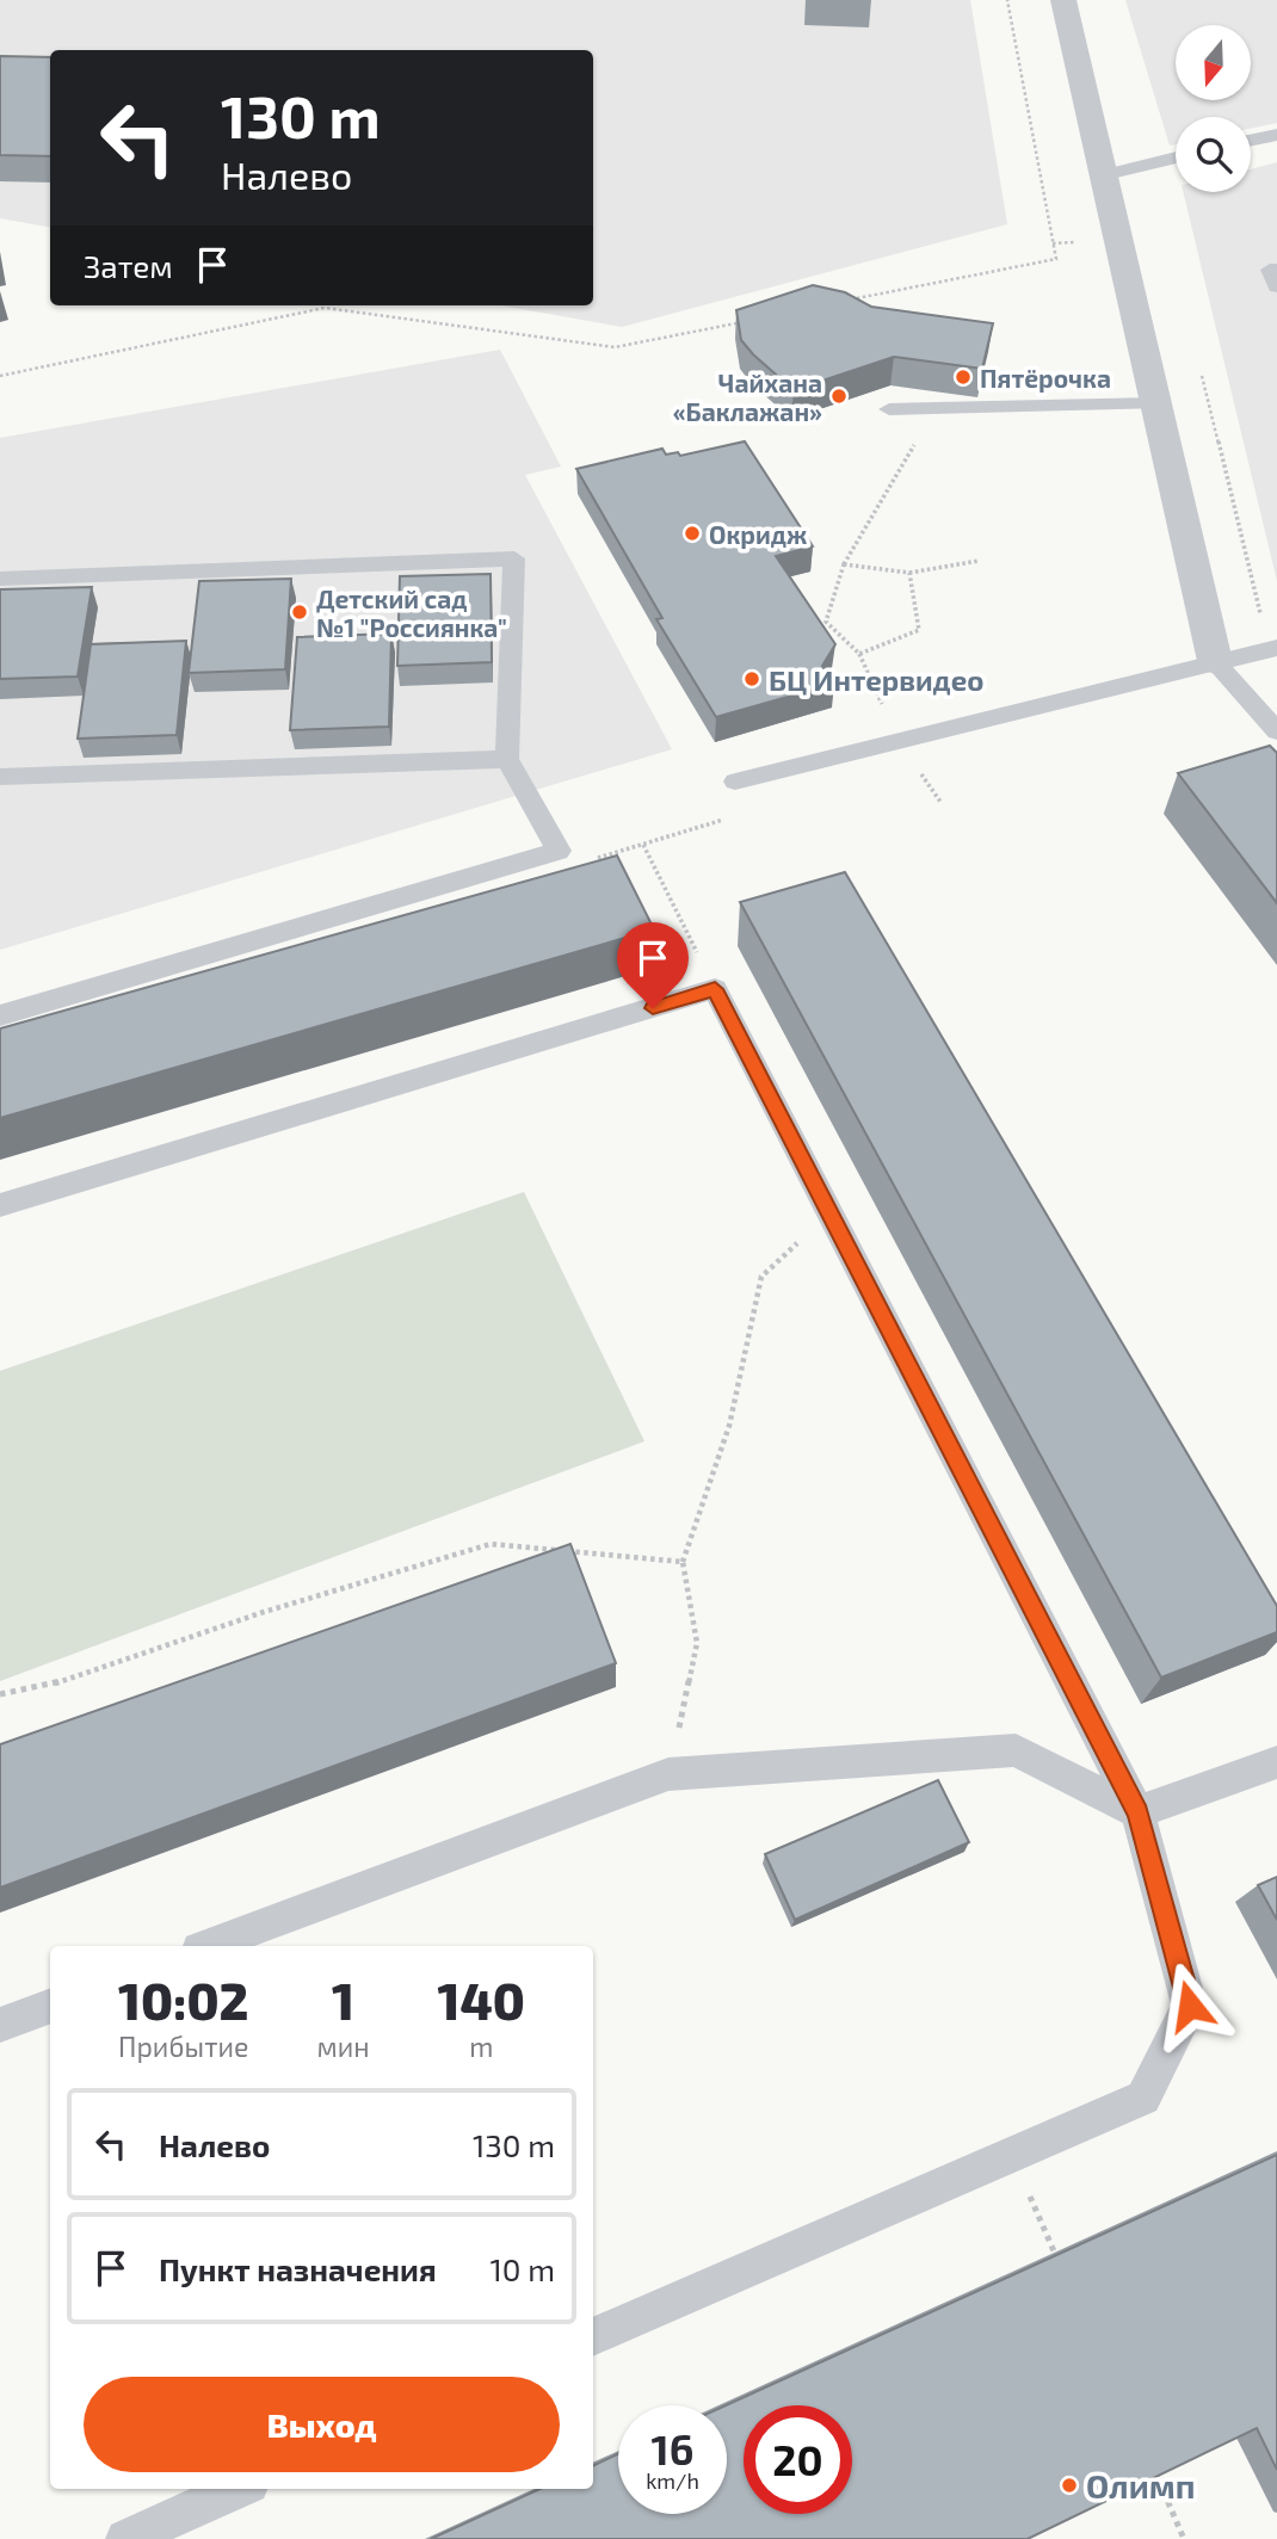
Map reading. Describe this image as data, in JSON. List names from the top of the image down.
{
  "places": [
    "Пятёрочка",
    "Чайхана «Баклажан»",
    "Окридж",
    "Детский сад №1 \"Россиянка\"",
    "БЦ Интервидео",
    "Олимп"
  ],
  "north": "bottom",
  "page": {
    "turn": ["130 m", "Налево"],
    "then": "Затем",
    "eta": [
      "10:02",
      "Прибытие",
      "1",
      "мин",
      "140",
      "m"
    ],
    "list": [
      {
        "name": "Налево",
        "value": "130 m"
      },
      {
        "name": "Пункт назначения",
        "value": "10 m"
      }
    ],
    "buttons": "Выход",
    "speed": "16 km/h",
    "limit": "20"
  }
}
